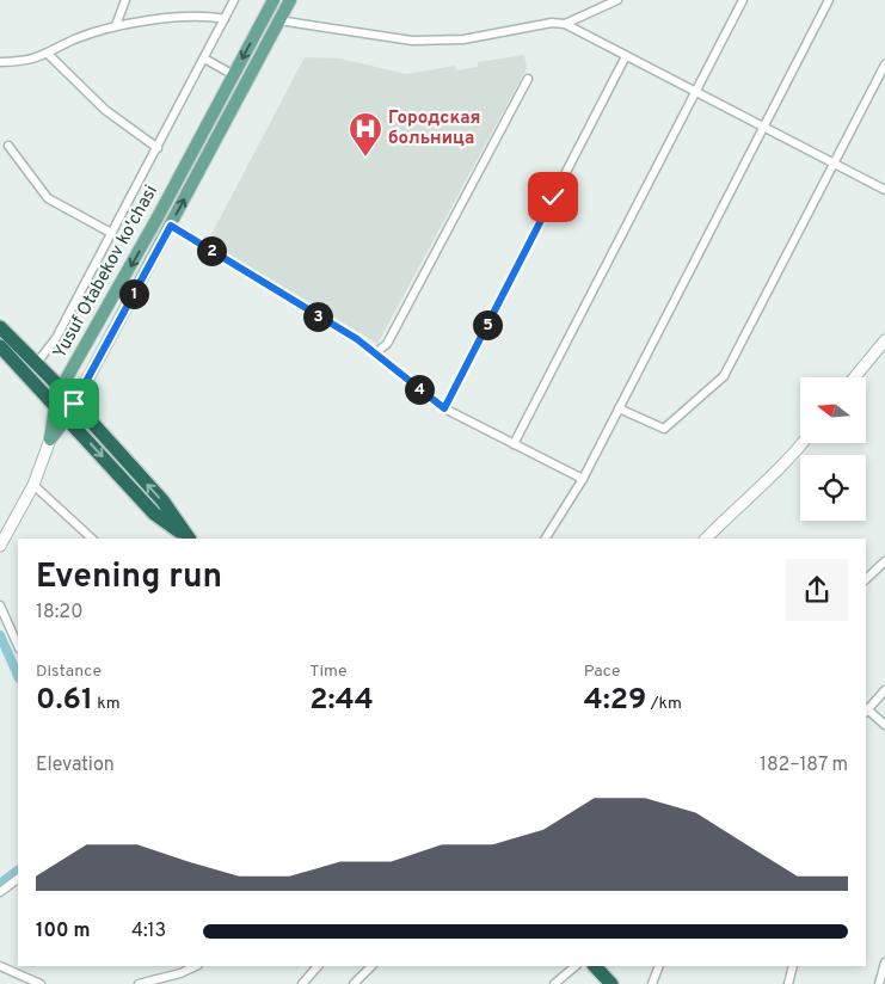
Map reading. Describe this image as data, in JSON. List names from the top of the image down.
{
  "streets": {
    "main road": ["Yusuf Otabekov ko'chasi"]
  },
  "places": {
    "hospital": ["Городская больница"]
  },
  "north": "left",
  "page": {
    "pins": [
      "2",
      "1",
      "3",
      "5",
      "4"
    ],
    "heading": ["Evening run", "18:20"],
    "stats": [
      ["Distance", "0.61 km"],
      ["Time", "2:44"],
      ["Pace", "4:29 /km"]
    ],
    "chart": ["Elevation", "182–187 m"],
    "list": [
      {
        "name": "100 m",
        "note": "4:13"
      }
    ]
  }
}
